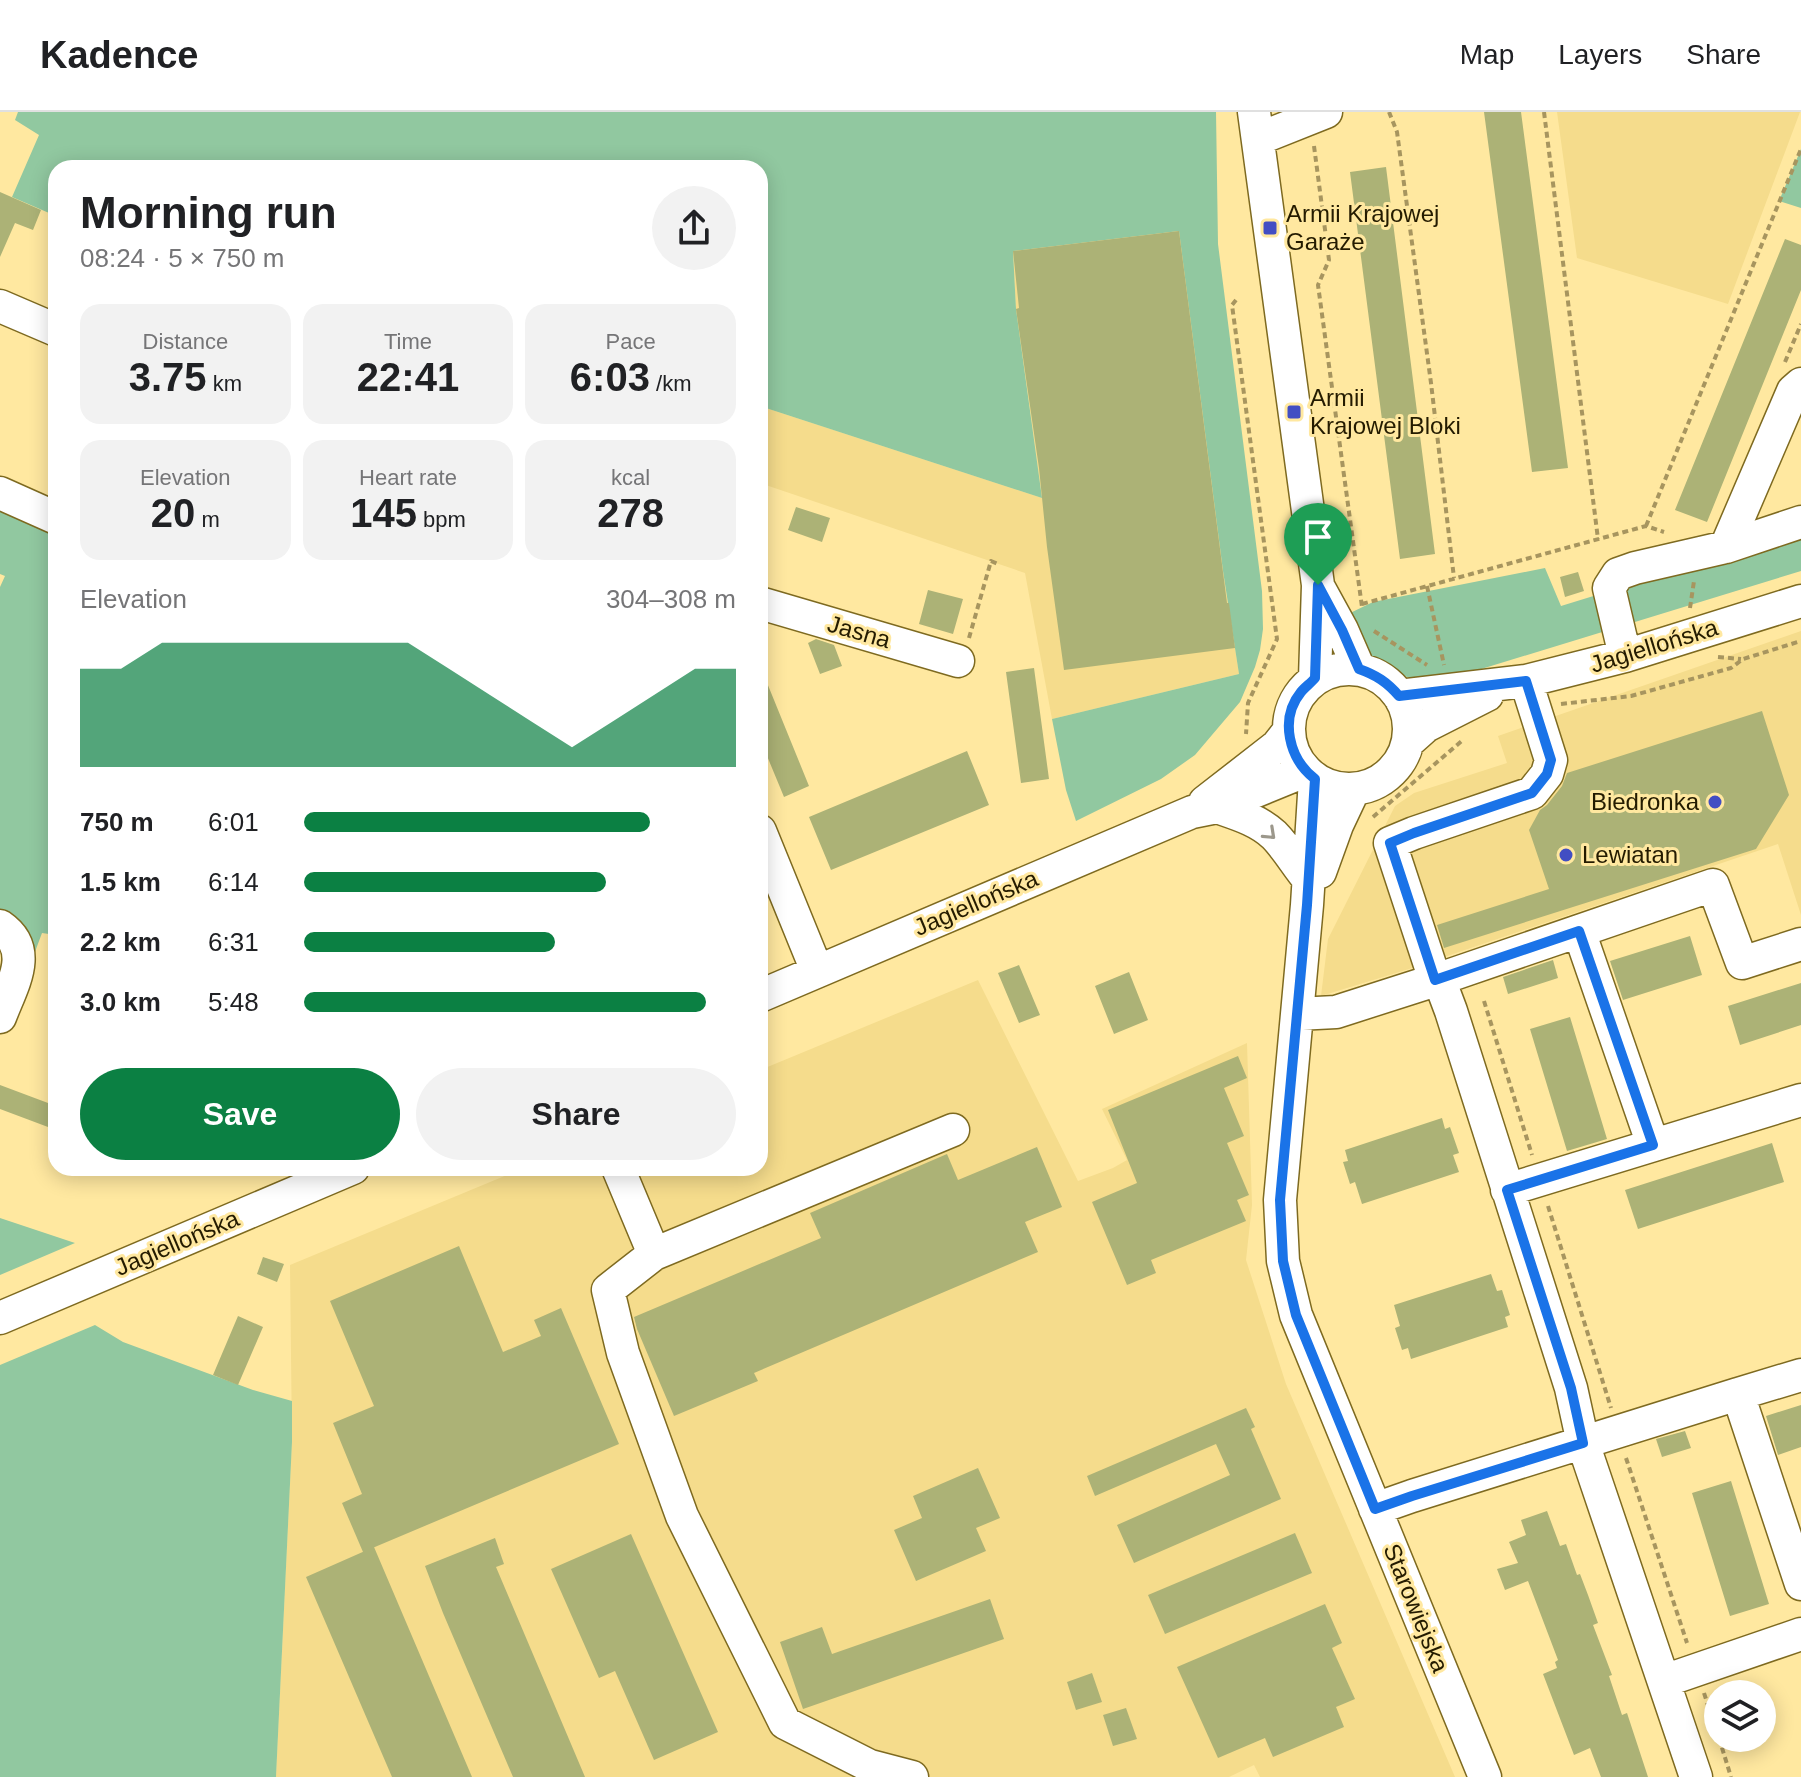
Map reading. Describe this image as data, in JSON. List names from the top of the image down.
{
  "streets": {
    "street": ["Jasna", "Jagiellońska", "Starowiejska"]
  },
  "crossings": [
    ["Jagiellońska", "Starowiejska"]
  ],
  "places": {
    "transit": ["Armii Krajowej Garaże", "Armii Krajowej Bloki"],
    "other": ["Biedronka", "Lewiatan"]
  },
  "page": {
    "header": "Kadence",
    "nav": ["Map", "Layers", "Share"],
    "heading": ["Morning run", "08:24 · 5 × 750 m"],
    "stats": [
      ["Distance", "3.75 km"],
      ["Time", "22:41"],
      ["Pace", "6:03 /km"],
      ["Elevation", "20 m"],
      ["Heart rate", "145 bpm"],
      ["kcal", "278"]
    ],
    "chart": ["Elevation", "304–308 m"],
    "list": [
      {
        "name": "750 m",
        "note": "6:01"
      },
      {
        "name": "1.5 km",
        "note": "6:14"
      },
      {
        "name": "2.2 km",
        "note": "6:31"
      },
      {
        "name": "3.0 km",
        "note": "5:48"
      }
    ],
    "buttons": ["Save", "Share"]
  }
}
